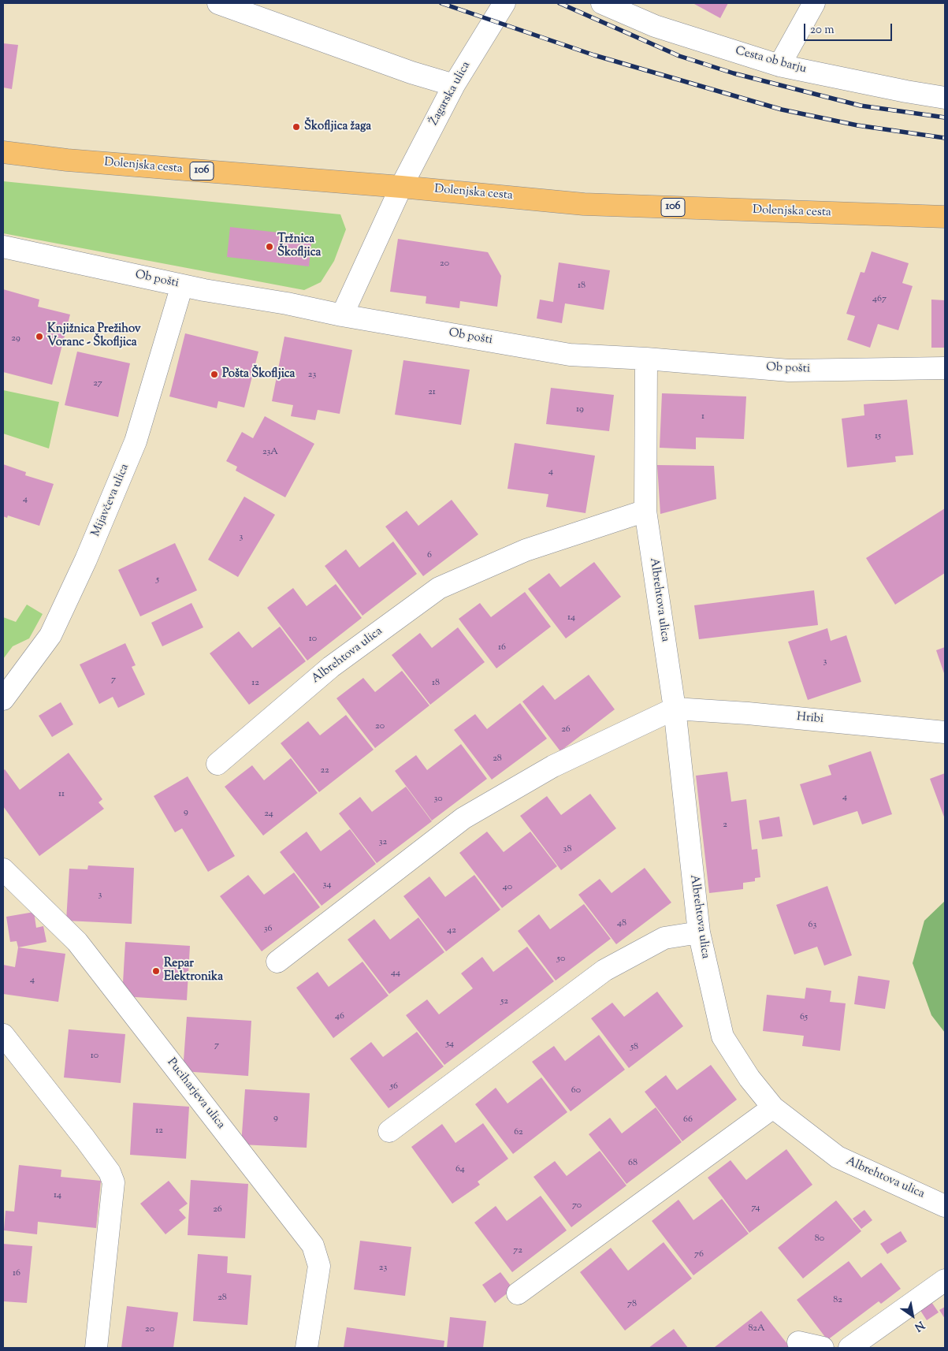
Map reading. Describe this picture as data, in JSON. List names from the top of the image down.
{
  "streets": {
    "main road": ["Dolenjska cesta", "106"],
    "street": [
      "Cesta ob barju",
      "Žagarska ulica",
      "Ob pošti",
      "Mijavčeva ulica",
      "Albrehtova ulica",
      "Hribi",
      "Puciharjeva ulica"
    ]
  },
  "crossings": [
    ["Žagarska ulica", "Dolenjska cesta"],
    ["Žagarska ulica", "Ob pošti"],
    ["Ob pošti", "Mijavčeva ulica"],
    ["Ob pošti", "Albrehtova ulica"],
    ["Albrehtova ulica", "Hribi"]
  ],
  "places": [
    "Škofljica žaga",
    "Tržnica Škofljica",
    "Knjižnica Prežihov Voranc - Škofljica",
    "Pošta Škofljica",
    "Repar Elektronika"
  ],
  "house_numbers": [
    "20",
    "18",
    "467",
    "29",
    "23",
    "27",
    "21",
    "19",
    "1",
    "15",
    "23A",
    "4",
    "4",
    "3",
    "6",
    "5",
    "14",
    "10",
    "16",
    "3",
    "7",
    "12",
    "18",
    "20",
    "26",
    "28",
    "22",
    "11",
    "4",
    "30",
    "9",
    "24",
    "2",
    "32",
    "38",
    "34",
    "40",
    "3",
    "48",
    "63",
    "36",
    "42",
    "50",
    "44",
    "4",
    "52",
    "46",
    "65",
    "54",
    "7",
    "58",
    "10",
    "56",
    "60",
    "9",
    "66",
    "12",
    "62",
    "68",
    "64",
    "14",
    "70",
    "74",
    "26",
    "80",
    "72",
    "76",
    "23",
    "16",
    "28",
    "82",
    "78",
    "82A",
    "20"
  ],
  "scale_bar": "20 m",
  "north": "bottom right"
}
